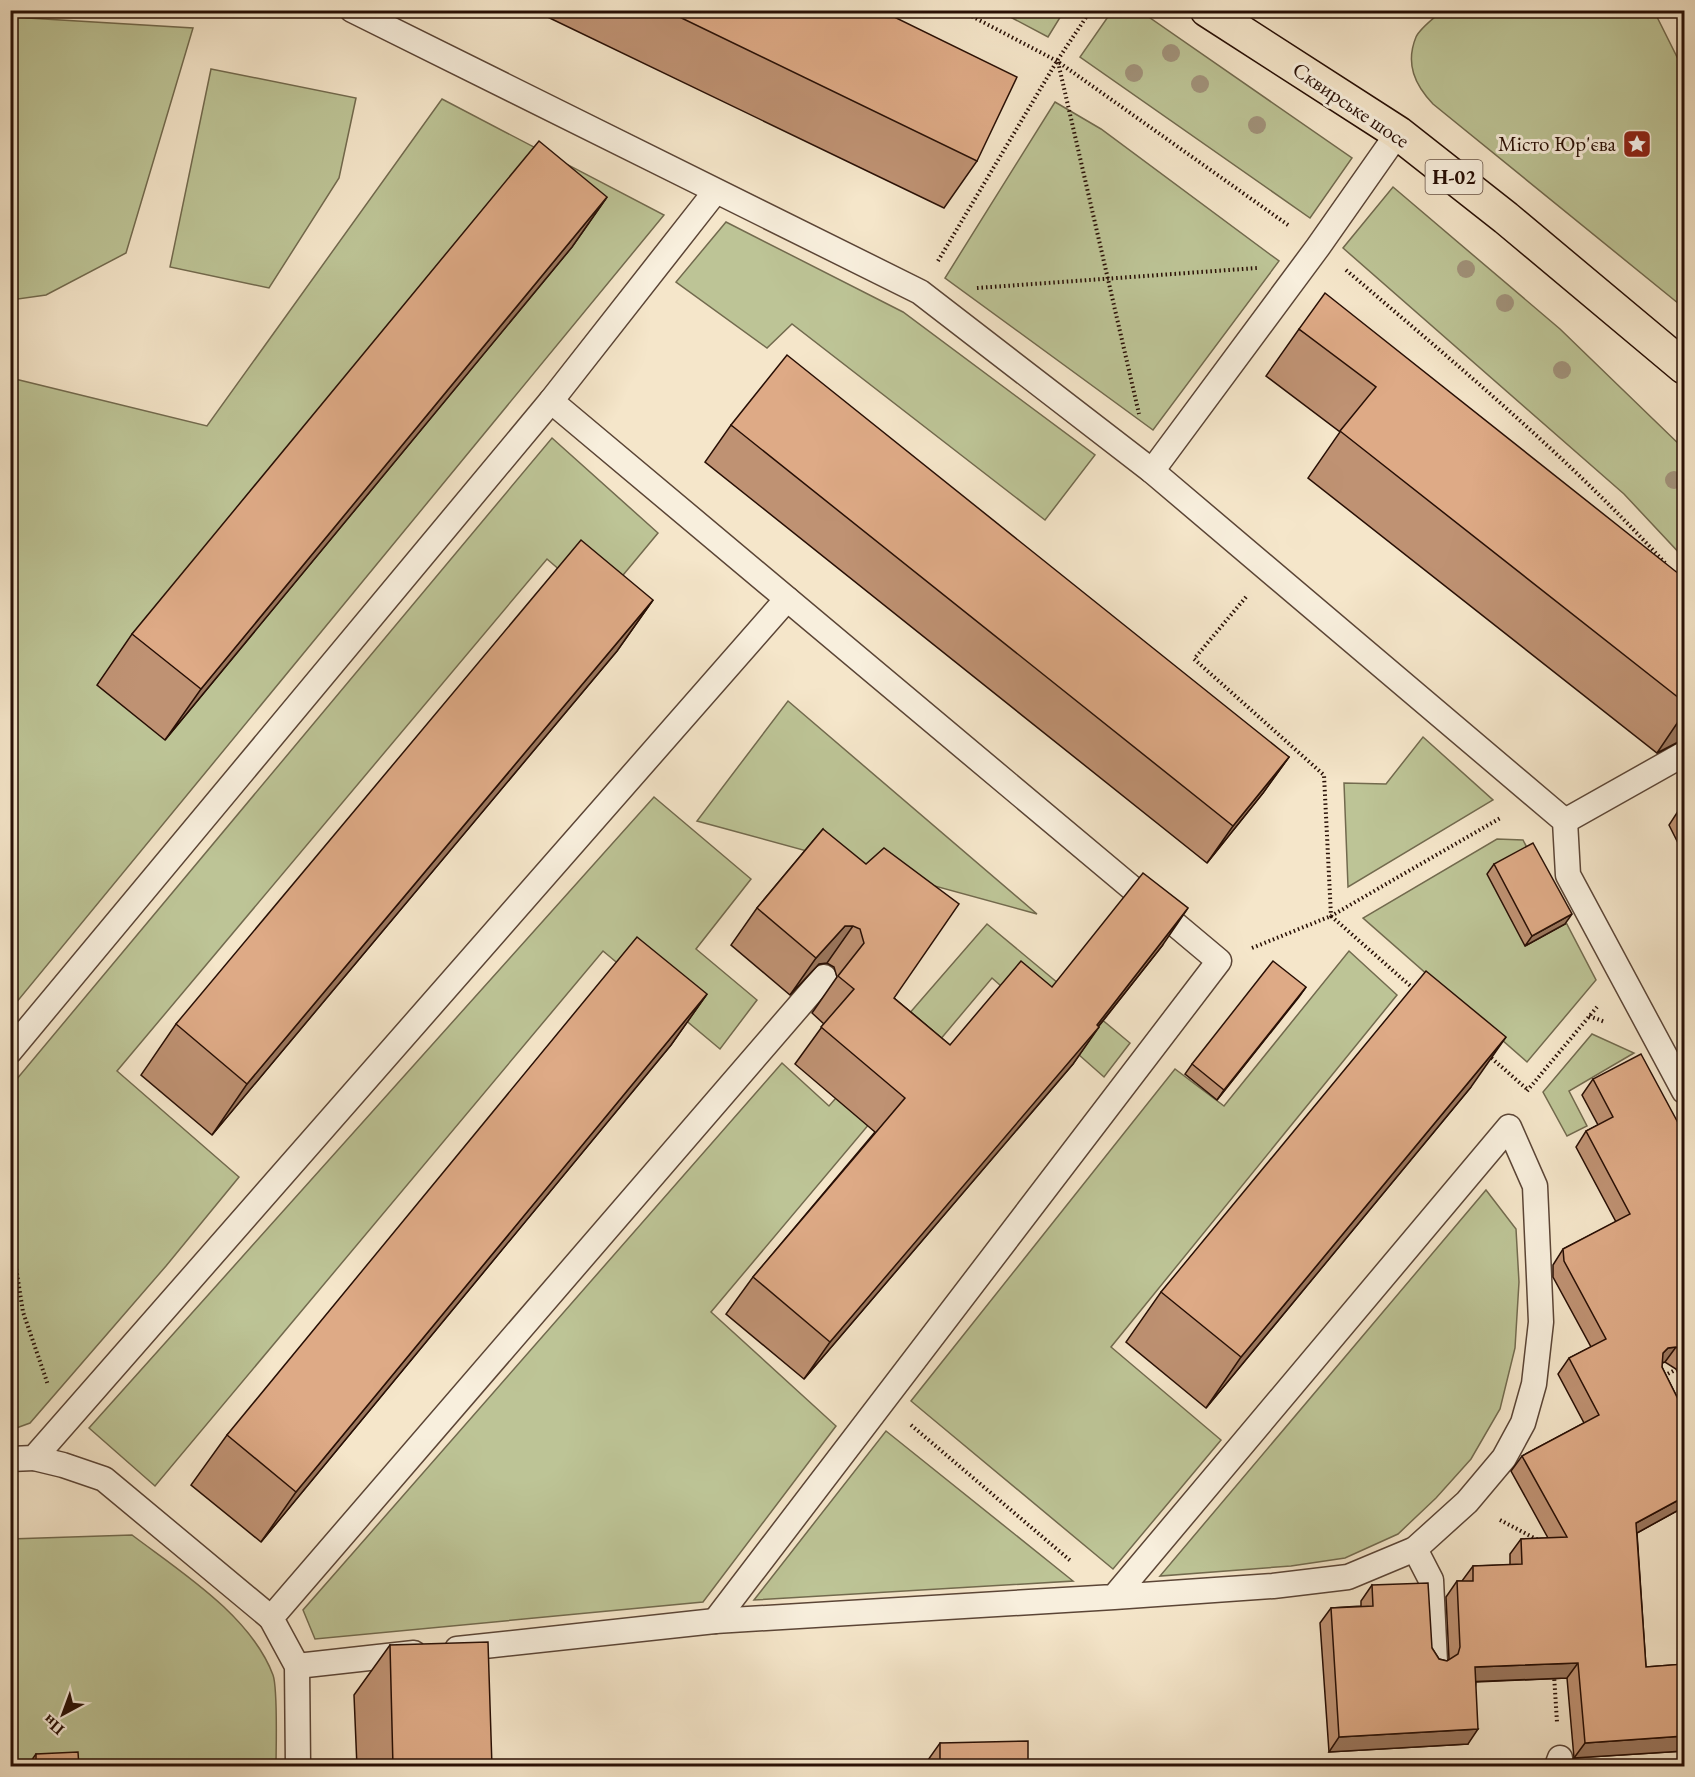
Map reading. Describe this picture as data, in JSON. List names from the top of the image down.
{
  "streets": {
    "main road": ["Сквирське шосе", "Н-02"]
  },
  "places": {
    "place": ["Місто Юр'єва"]
  },
  "north": "bottom left"
}
